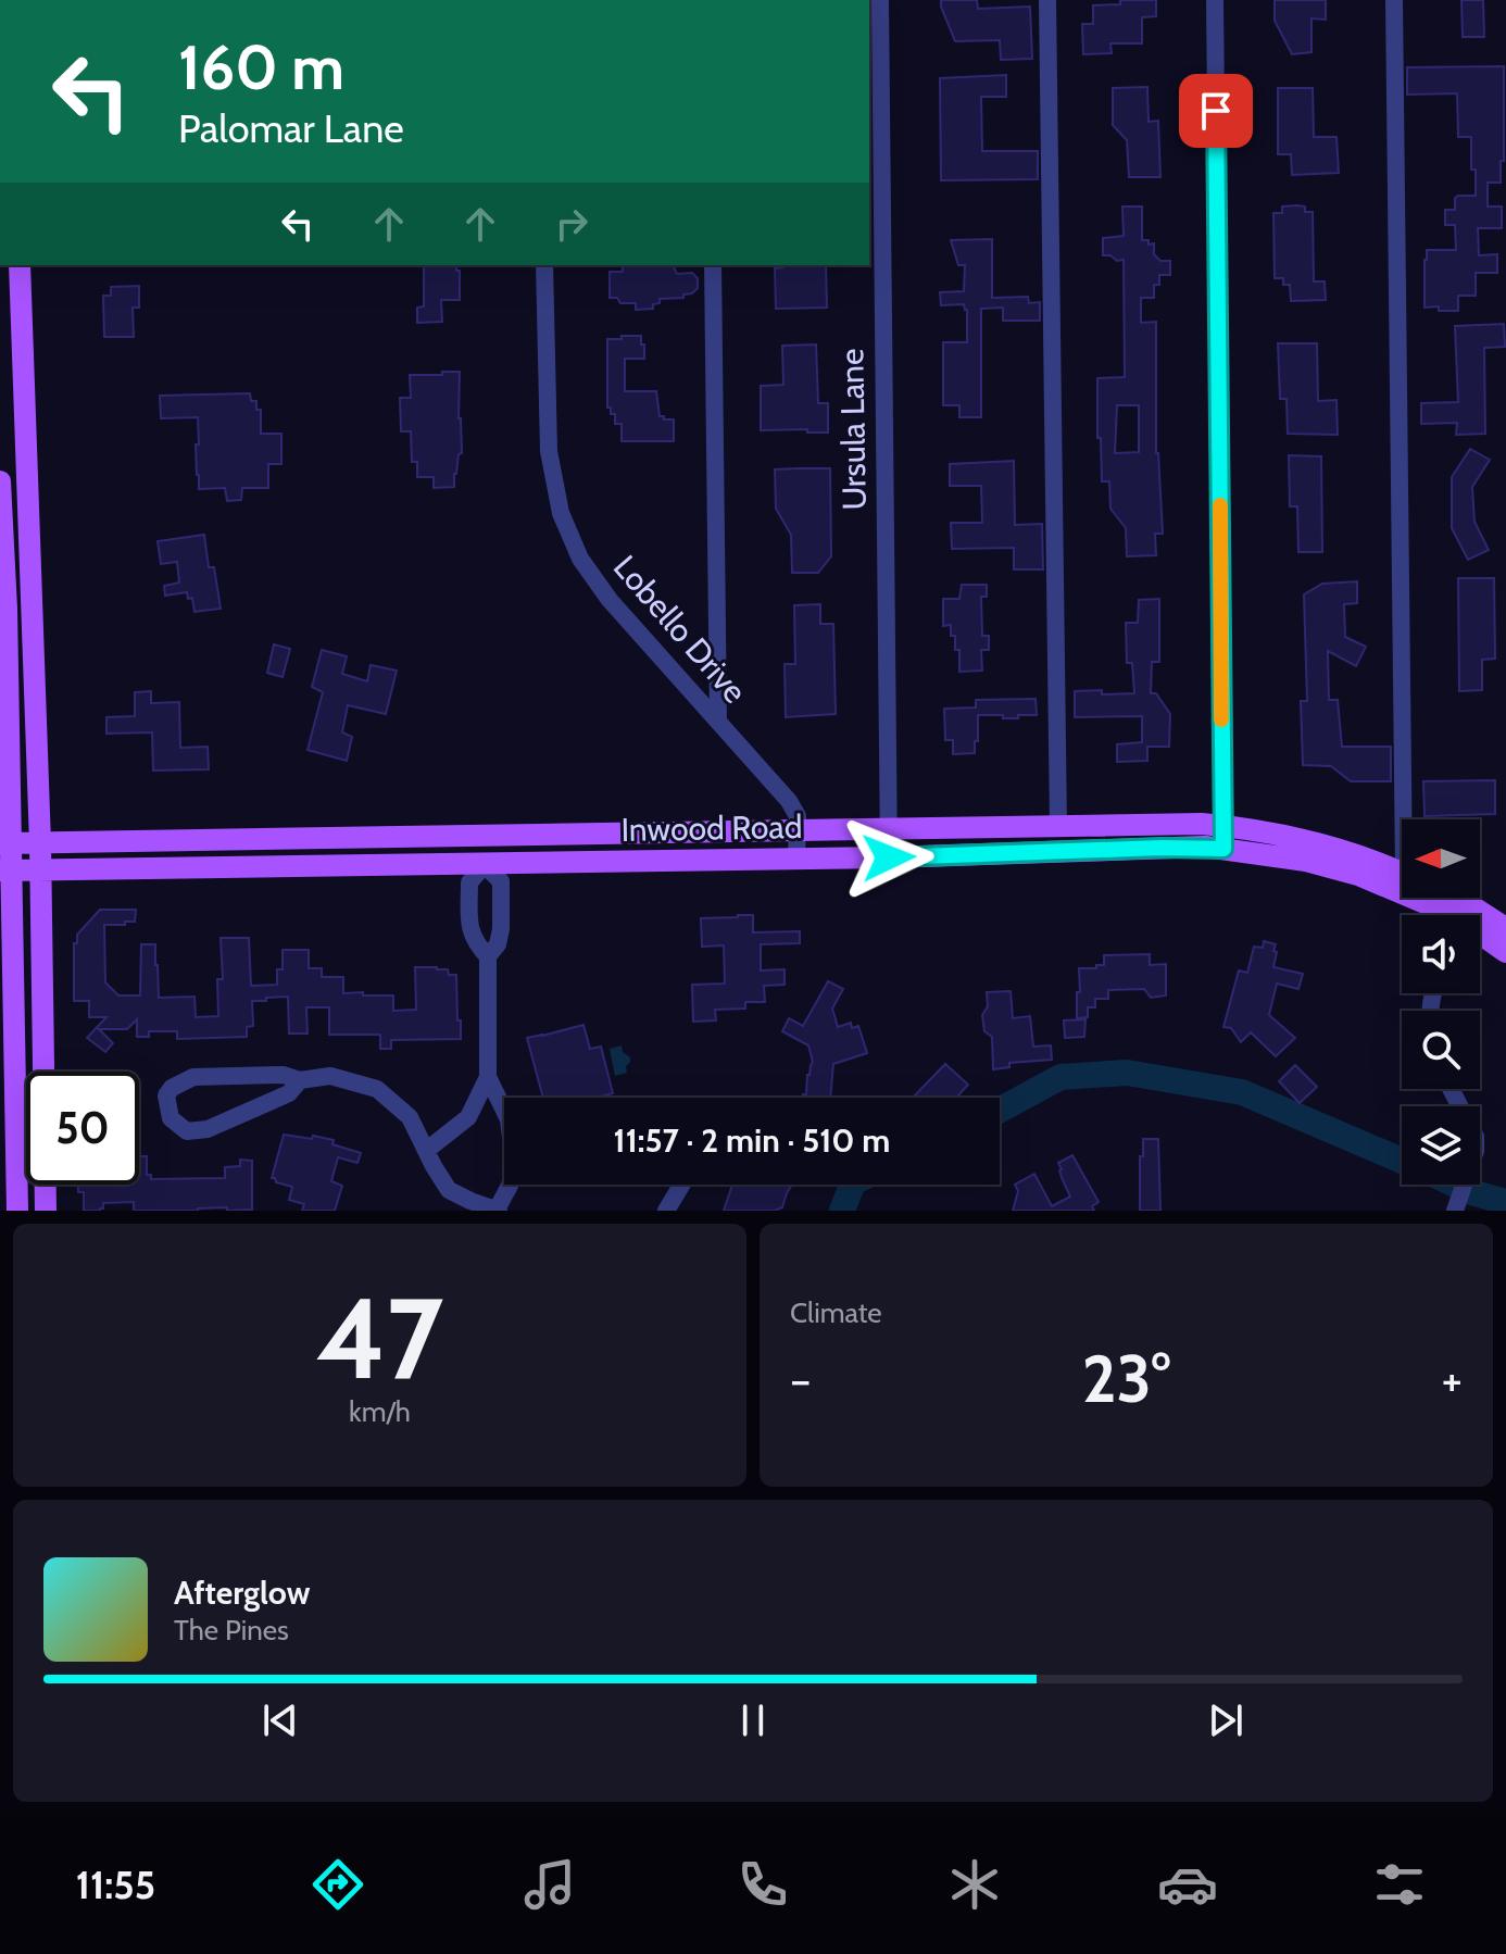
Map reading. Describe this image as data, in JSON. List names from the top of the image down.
{
  "streets": {
    "main road": ["Inwood Road"],
    "street": ["Ursula Lane", "Lobello Drive"]
  },
  "crossings": [
    ["Ursula Lane", "Inwood Road"],
    ["Lobello Drive", "Inwood Road"]
  ],
  "north": "left",
  "page": {
    "turn": ["160 m", "Palomar Lane"],
    "limit": "50",
    "trip": "11:57 · 2 min · 510 m",
    "tile": [
      ["47", "km/h"],
      "Climate"
    ],
    "heat": ["−", "23°", "+"],
    "song": ["Afterglow", "The Pines"],
    "tabs": "11:55"
  }
}
